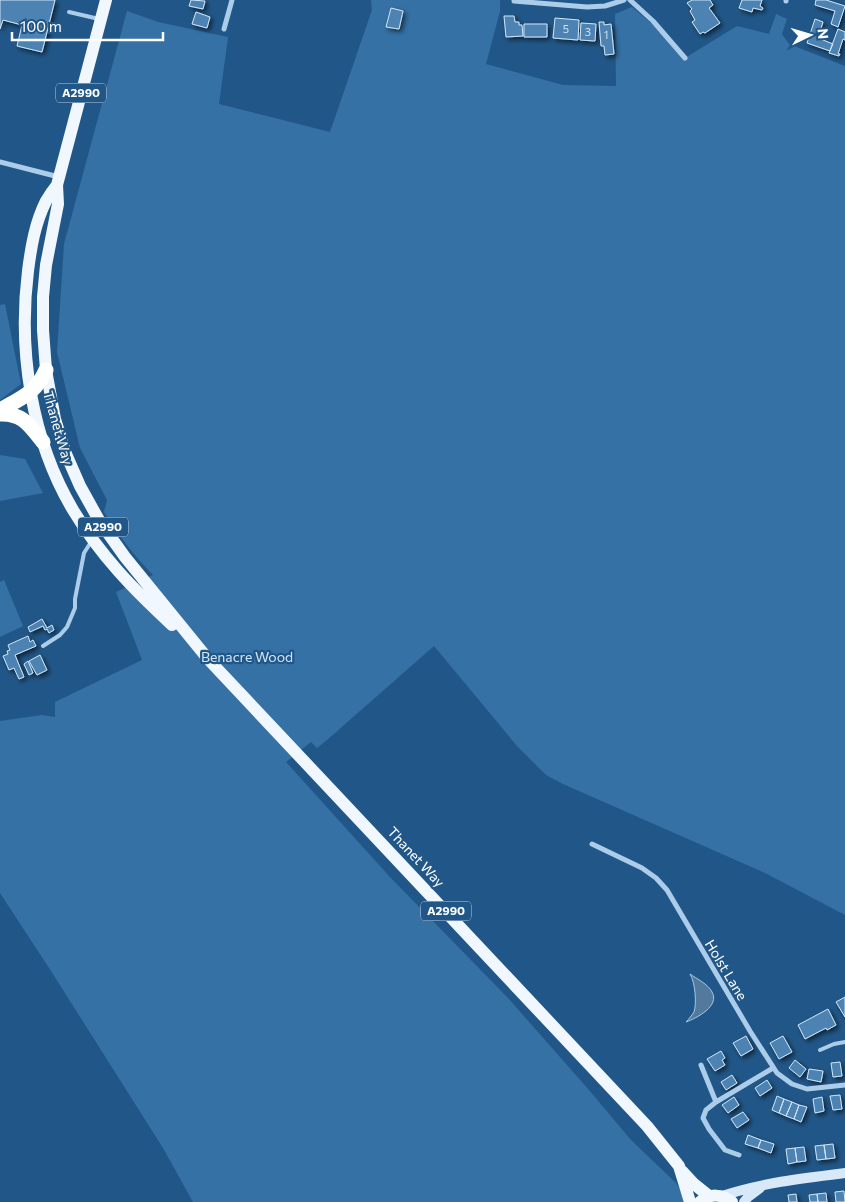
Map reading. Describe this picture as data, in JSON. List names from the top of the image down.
{
  "streets": {
    "main road": ["A2990", "Thanet Way"],
    "street": ["Holst Lane"]
  },
  "parks": ["Benacre Wood"],
  "house_numbers": ["5", "3", "1"],
  "scale_bar": "100 m",
  "north": "right"
}
